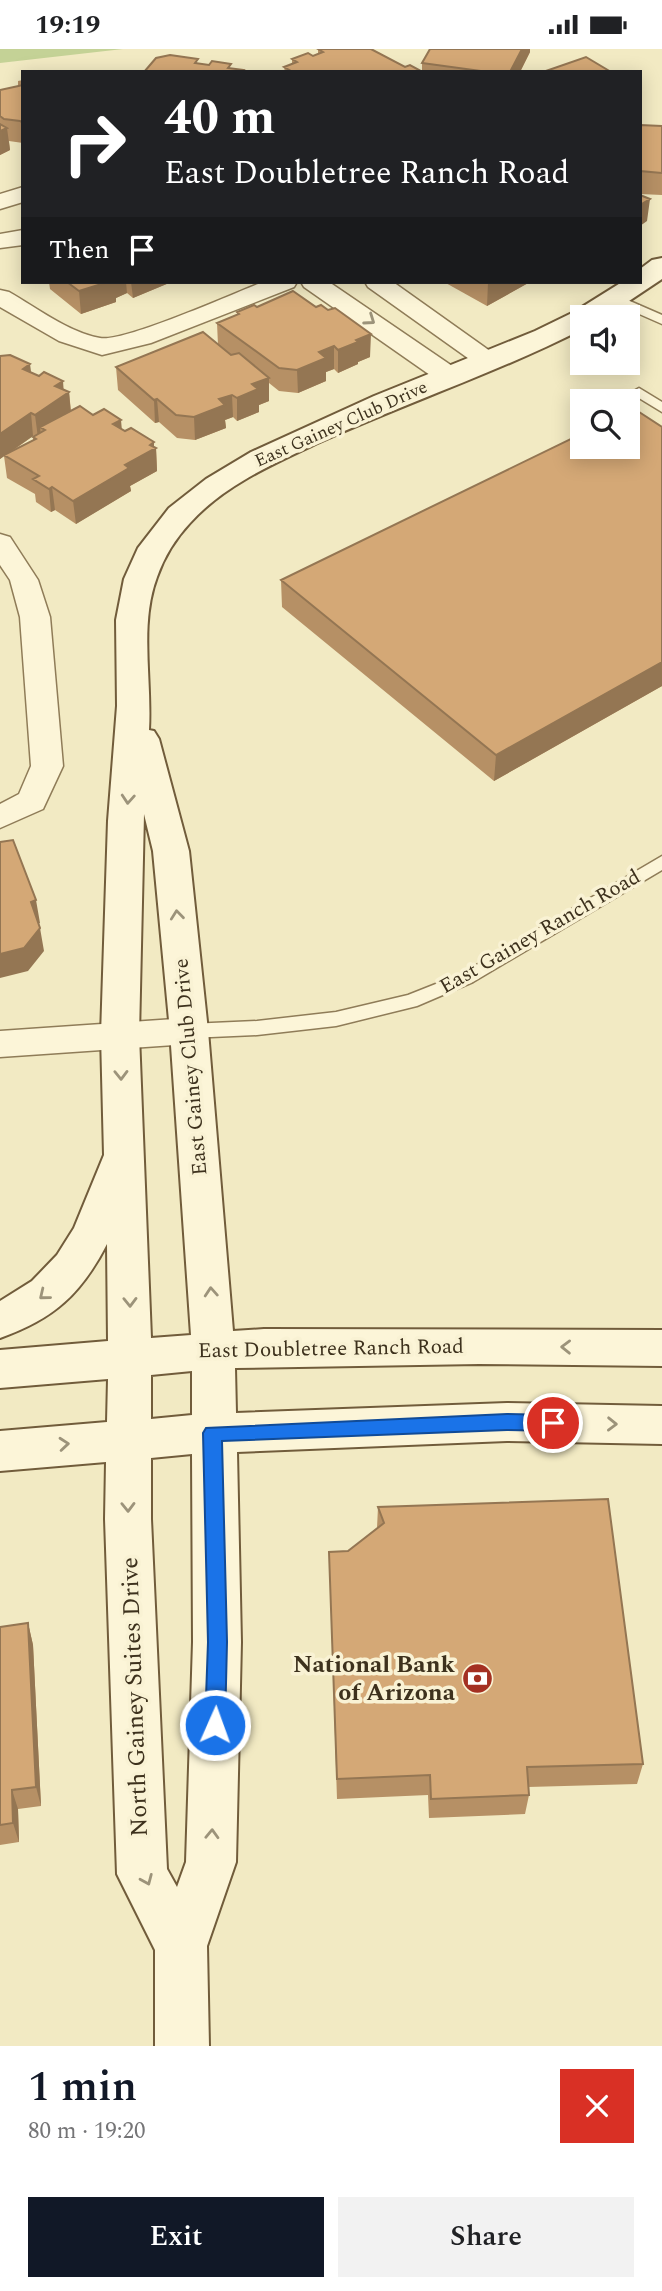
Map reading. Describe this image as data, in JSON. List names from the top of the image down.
{
  "streets": {
    "street": [
      "East Gainey Club Drive",
      "East Gainey Ranch Road",
      "East Doubletree Ranch Road",
      "North Gainey Suites Drive"
    ]
  },
  "crossings": [
    ["East Gainey Club Drive", "East Gainey Ranch Road"],
    ["East Gainey Club Drive", "East Doubletree Ranch Road"],
    ["East Gainey Club Drive", "North Gainey Suites Drive"]
  ],
  "places": {
    "bank": ["National Bank of Arizona"]
  },
  "page": {
    "status": "19:19",
    "turn": ["40 m", "East Doubletree Ranch Road"],
    "then": "Then",
    "heading": ["1 min", "80 m · 19:20"],
    "buttons": ["Exit", "Share"]
  }
}
